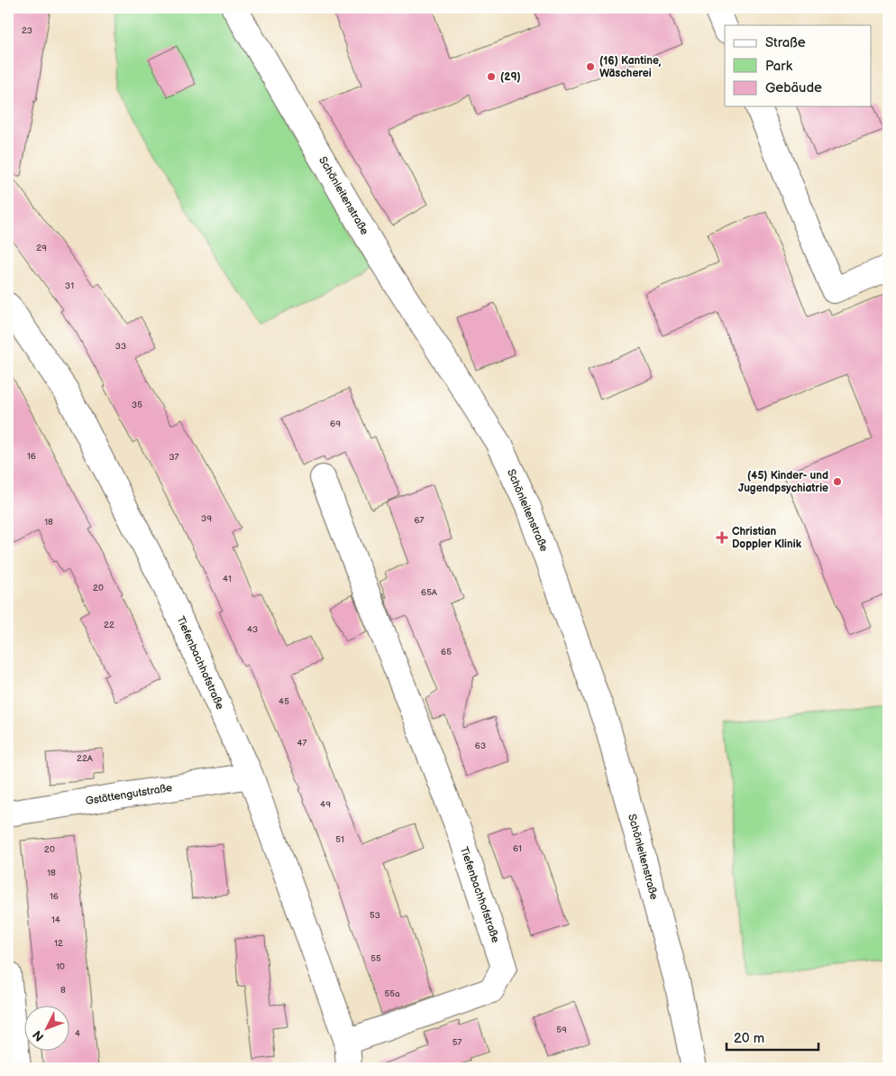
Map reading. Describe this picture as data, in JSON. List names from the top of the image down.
{
  "streets": {
    "street": ["Schönleitenstraße", "Tiefenbachhofstraße", "Gstöttengutstraße"]
  },
  "crossings": [
    ["Tiefenbachhofstraße", "Gstöttengutstraße"]
  ],
  "places": {
    "other": ["(16) Kantine, Wäscherei", "(29)", "(45) Kinder- und Jugendpsychiatrie"],
    "health": ["Christian Doppler Klinik"]
  },
  "house_numbers": [
    "23",
    "29",
    "31",
    "33",
    "35",
    "69",
    "16",
    "37",
    "39",
    "67",
    "18",
    "41",
    "20",
    "65A",
    "22",
    "43",
    "65",
    "45",
    "47",
    "63",
    "22A",
    "49",
    "51",
    "61",
    "20",
    "18",
    "16",
    "53",
    "14",
    "12",
    "55",
    "10",
    "8",
    "55a",
    "59",
    "4",
    "57"
  ],
  "legend": ["Straße", "Park", "Gebäude"],
  "scale_bar": "20 m",
  "north": "bottom left"
}
